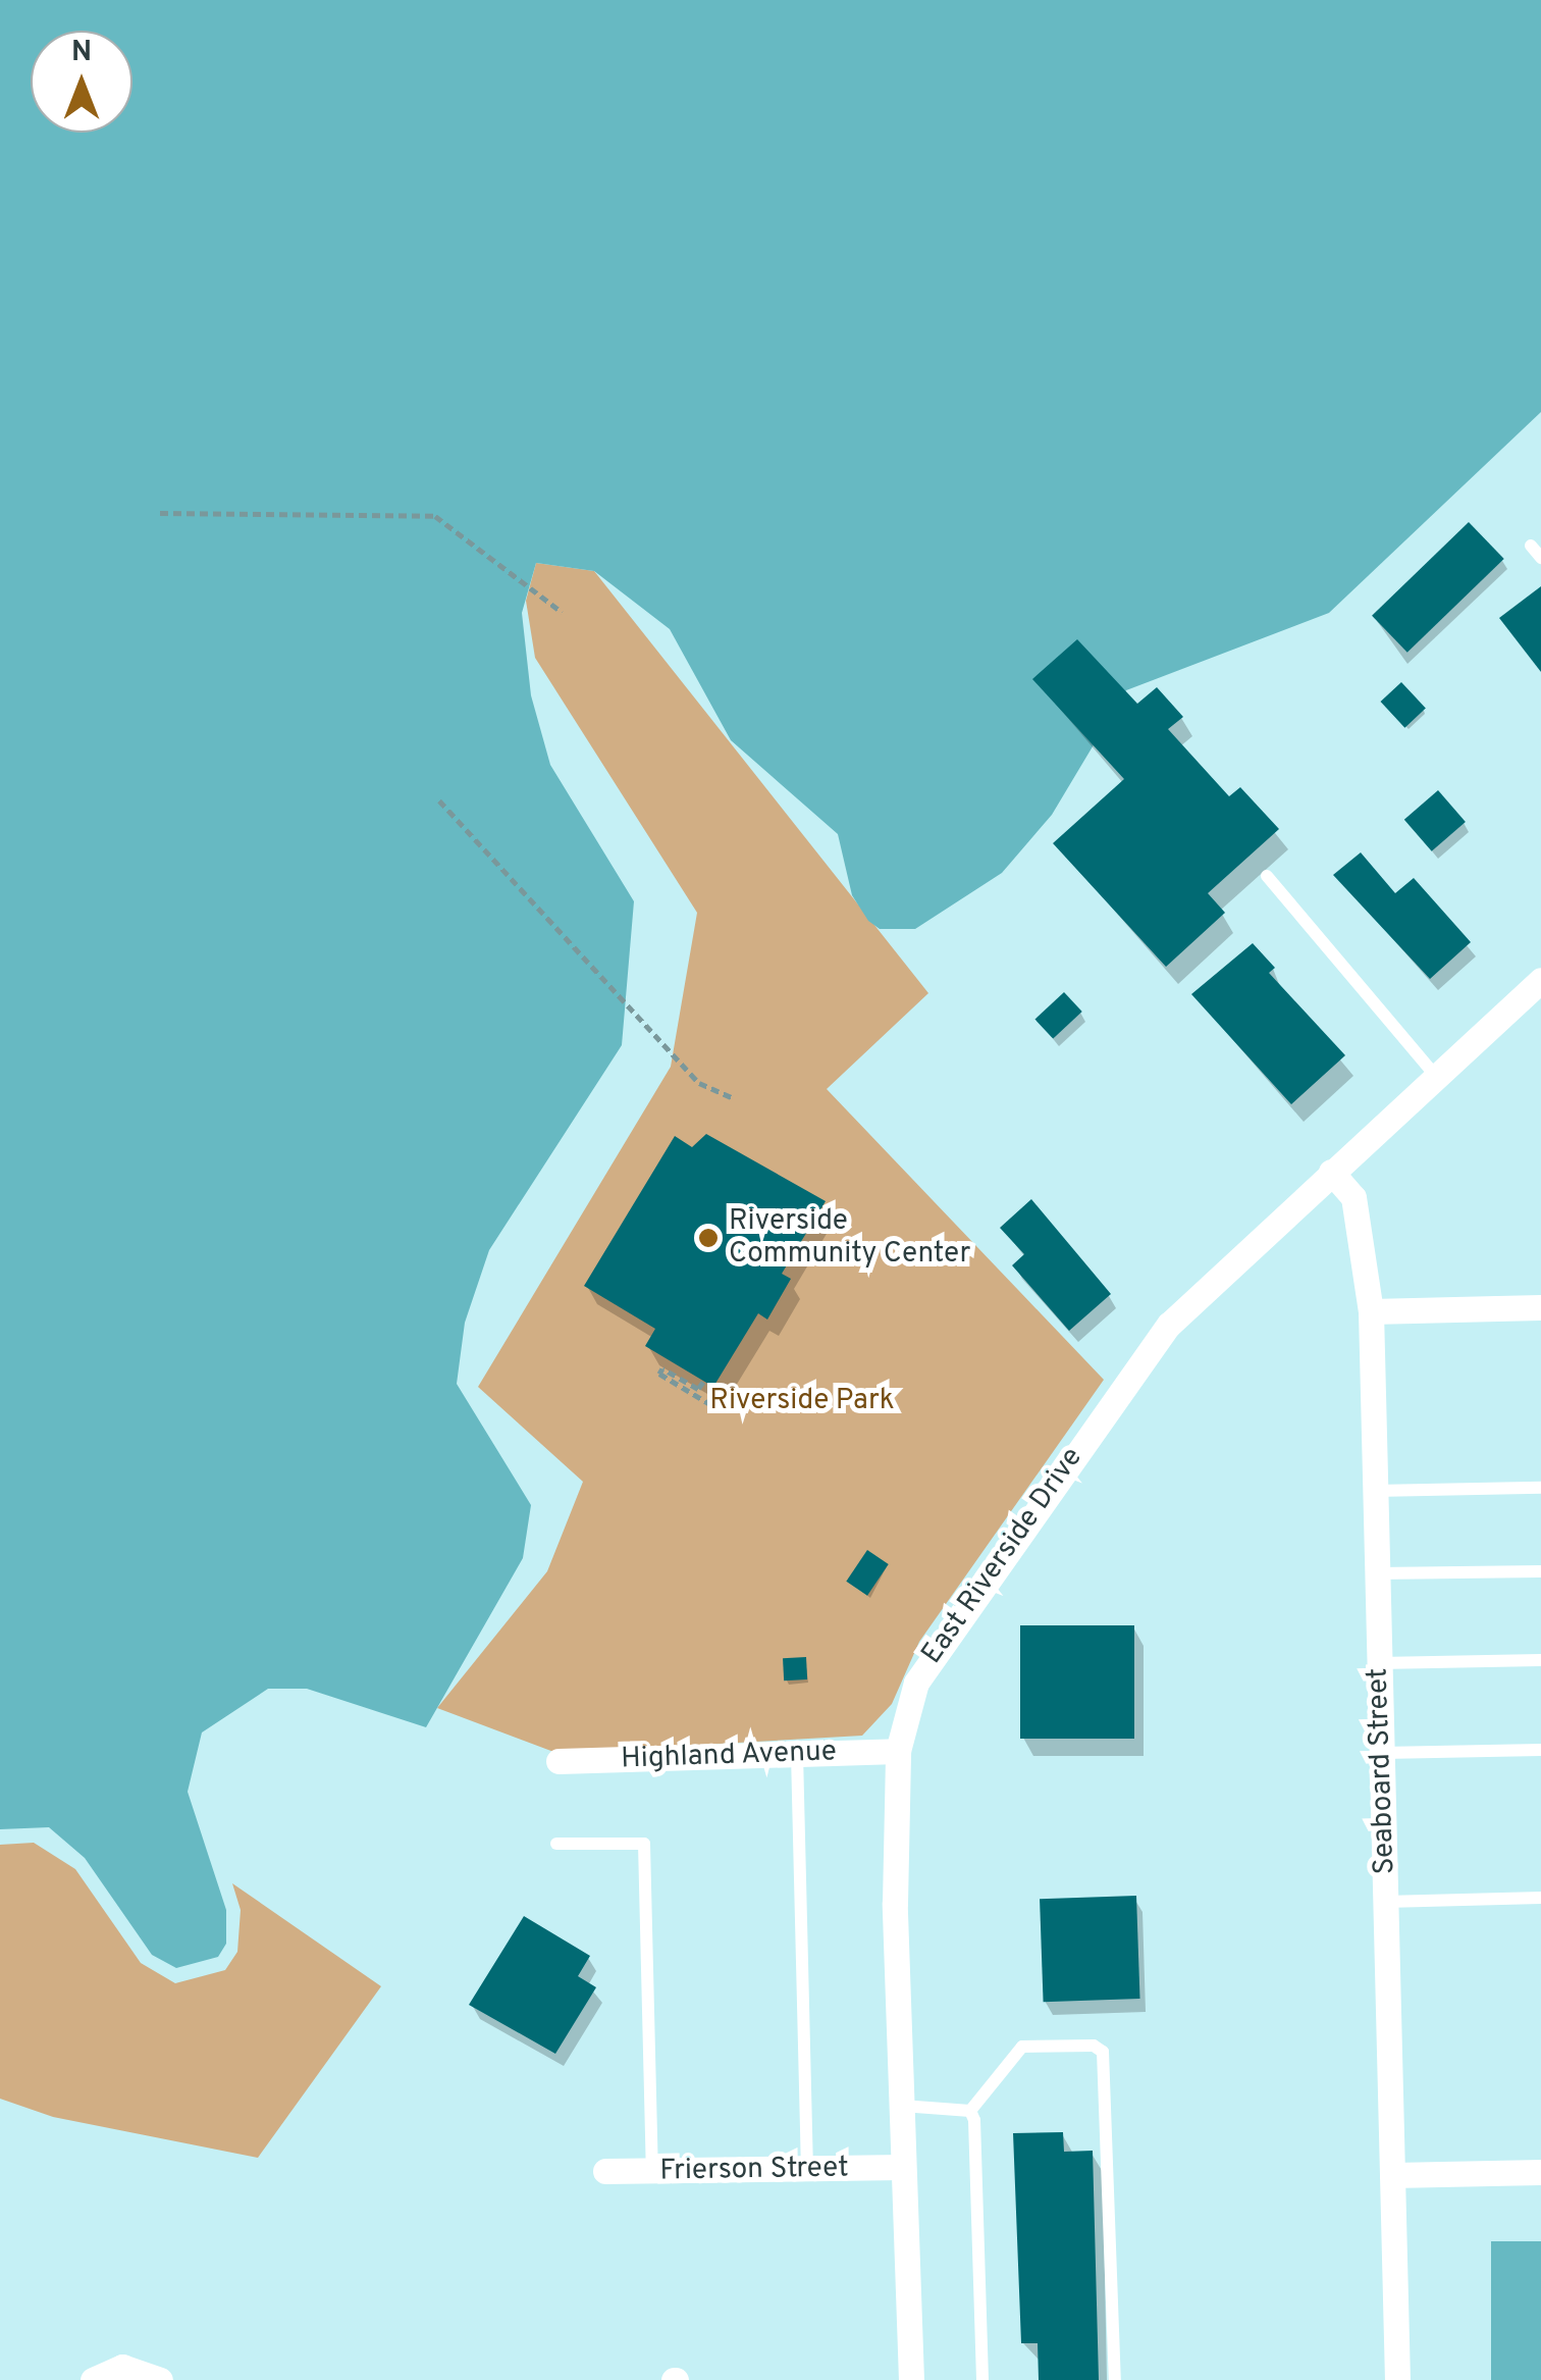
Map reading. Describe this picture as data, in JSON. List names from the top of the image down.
{
  "streets": {
    "street": [
      "East Riverside Drive",
      "Highland Avenue",
      "Seaboard Street",
      "Frierson Street"
    ]
  },
  "crossings": [
    ["East Riverside Drive", "Highland Avenue"],
    ["East Riverside Drive", "Seaboard Street"],
    ["East Riverside Drive", "Frierson Street"]
  ],
  "parks": ["Riverside Park"],
  "places": ["Riverside Community Center"],
  "north": "top"
}
